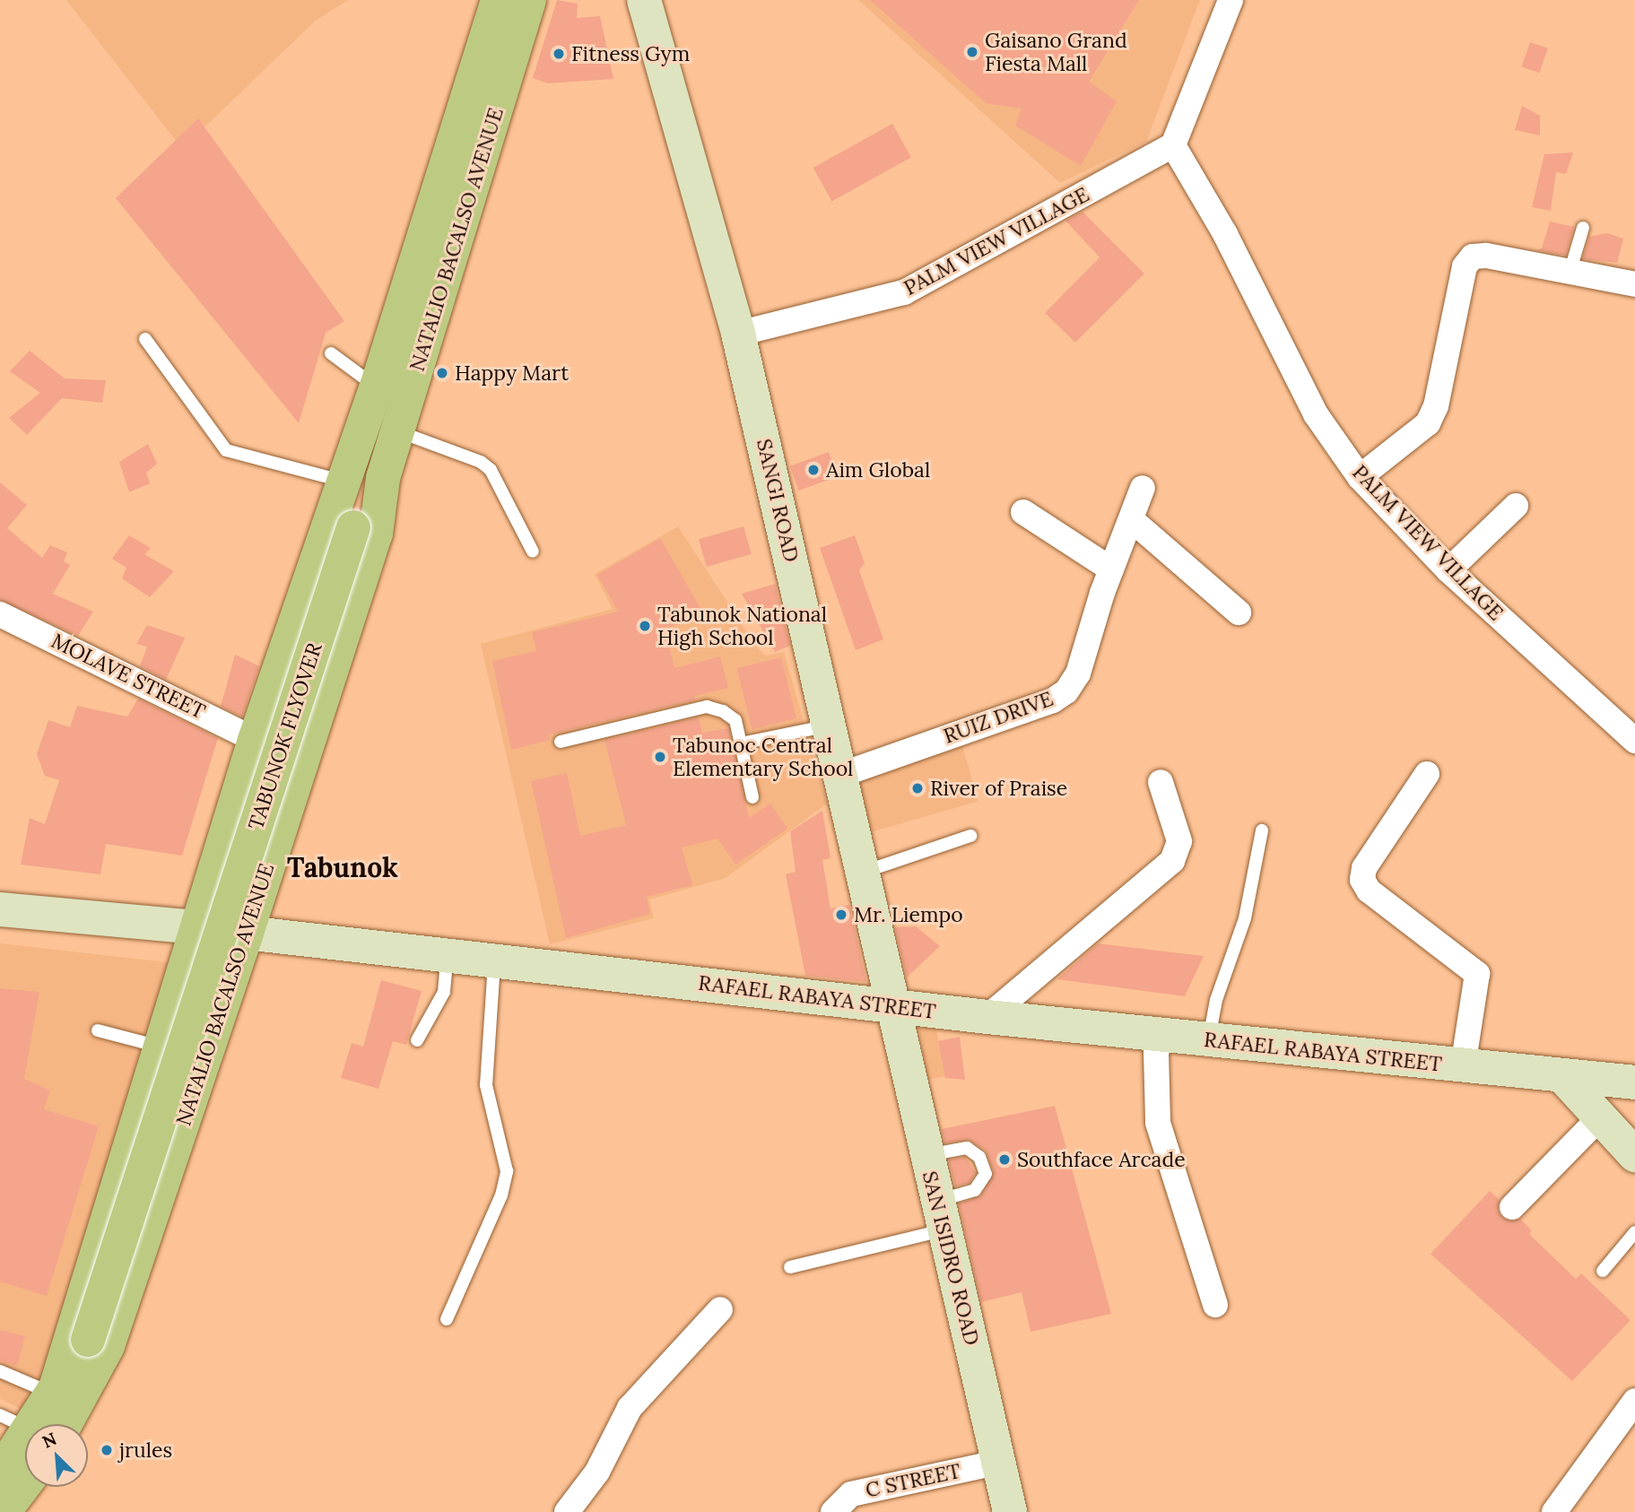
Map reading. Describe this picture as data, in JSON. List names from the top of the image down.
{
  "streets": {
    "main road": [
      "NATALIO BACALSO AVENUE",
      "SANGI ROAD",
      "TABUNOK FLYOVER",
      "RAFAEL RABAYA STREET",
      "SAN ISIDRO ROAD"
    ],
    "street": [
      "PALM VIEW VILLAGE",
      "MOLAVE STREET",
      "RUIZ DRIVE",
      "C STREET"
    ]
  },
  "crossings": [
    ["NATALIO BACALSO AVENUE", "MOLAVE STREET"],
    ["NATALIO BACALSO AVENUE", "TABUNOK FLYOVER"],
    ["NATALIO BACALSO AVENUE", "RAFAEL RABAYA STREET"],
    ["PALM VIEW VILLAGE", "SANGI ROAD"],
    ["SANGI ROAD", "RUIZ DRIVE"],
    ["SANGI ROAD", "RAFAEL RABAYA STREET"],
    ["SANGI ROAD", "SAN ISIDRO ROAD"],
    ["RAFAEL RABAYA STREET", "SAN ISIDRO ROAD"],
    ["SAN ISIDRO ROAD", "C STREET"]
  ],
  "districts": ["Tabunok"],
  "places": [
    "Gaisano Grand Fiesta Mall",
    "Fitness Gym",
    "Happy Mart",
    "Aim Global",
    "Tabunok National High School",
    "Tabunoc Central Elementary School",
    "River of Praise",
    "Mr. Liempo",
    "Southface Arcade",
    "jrules"
  ],
  "north": "top left"
}
